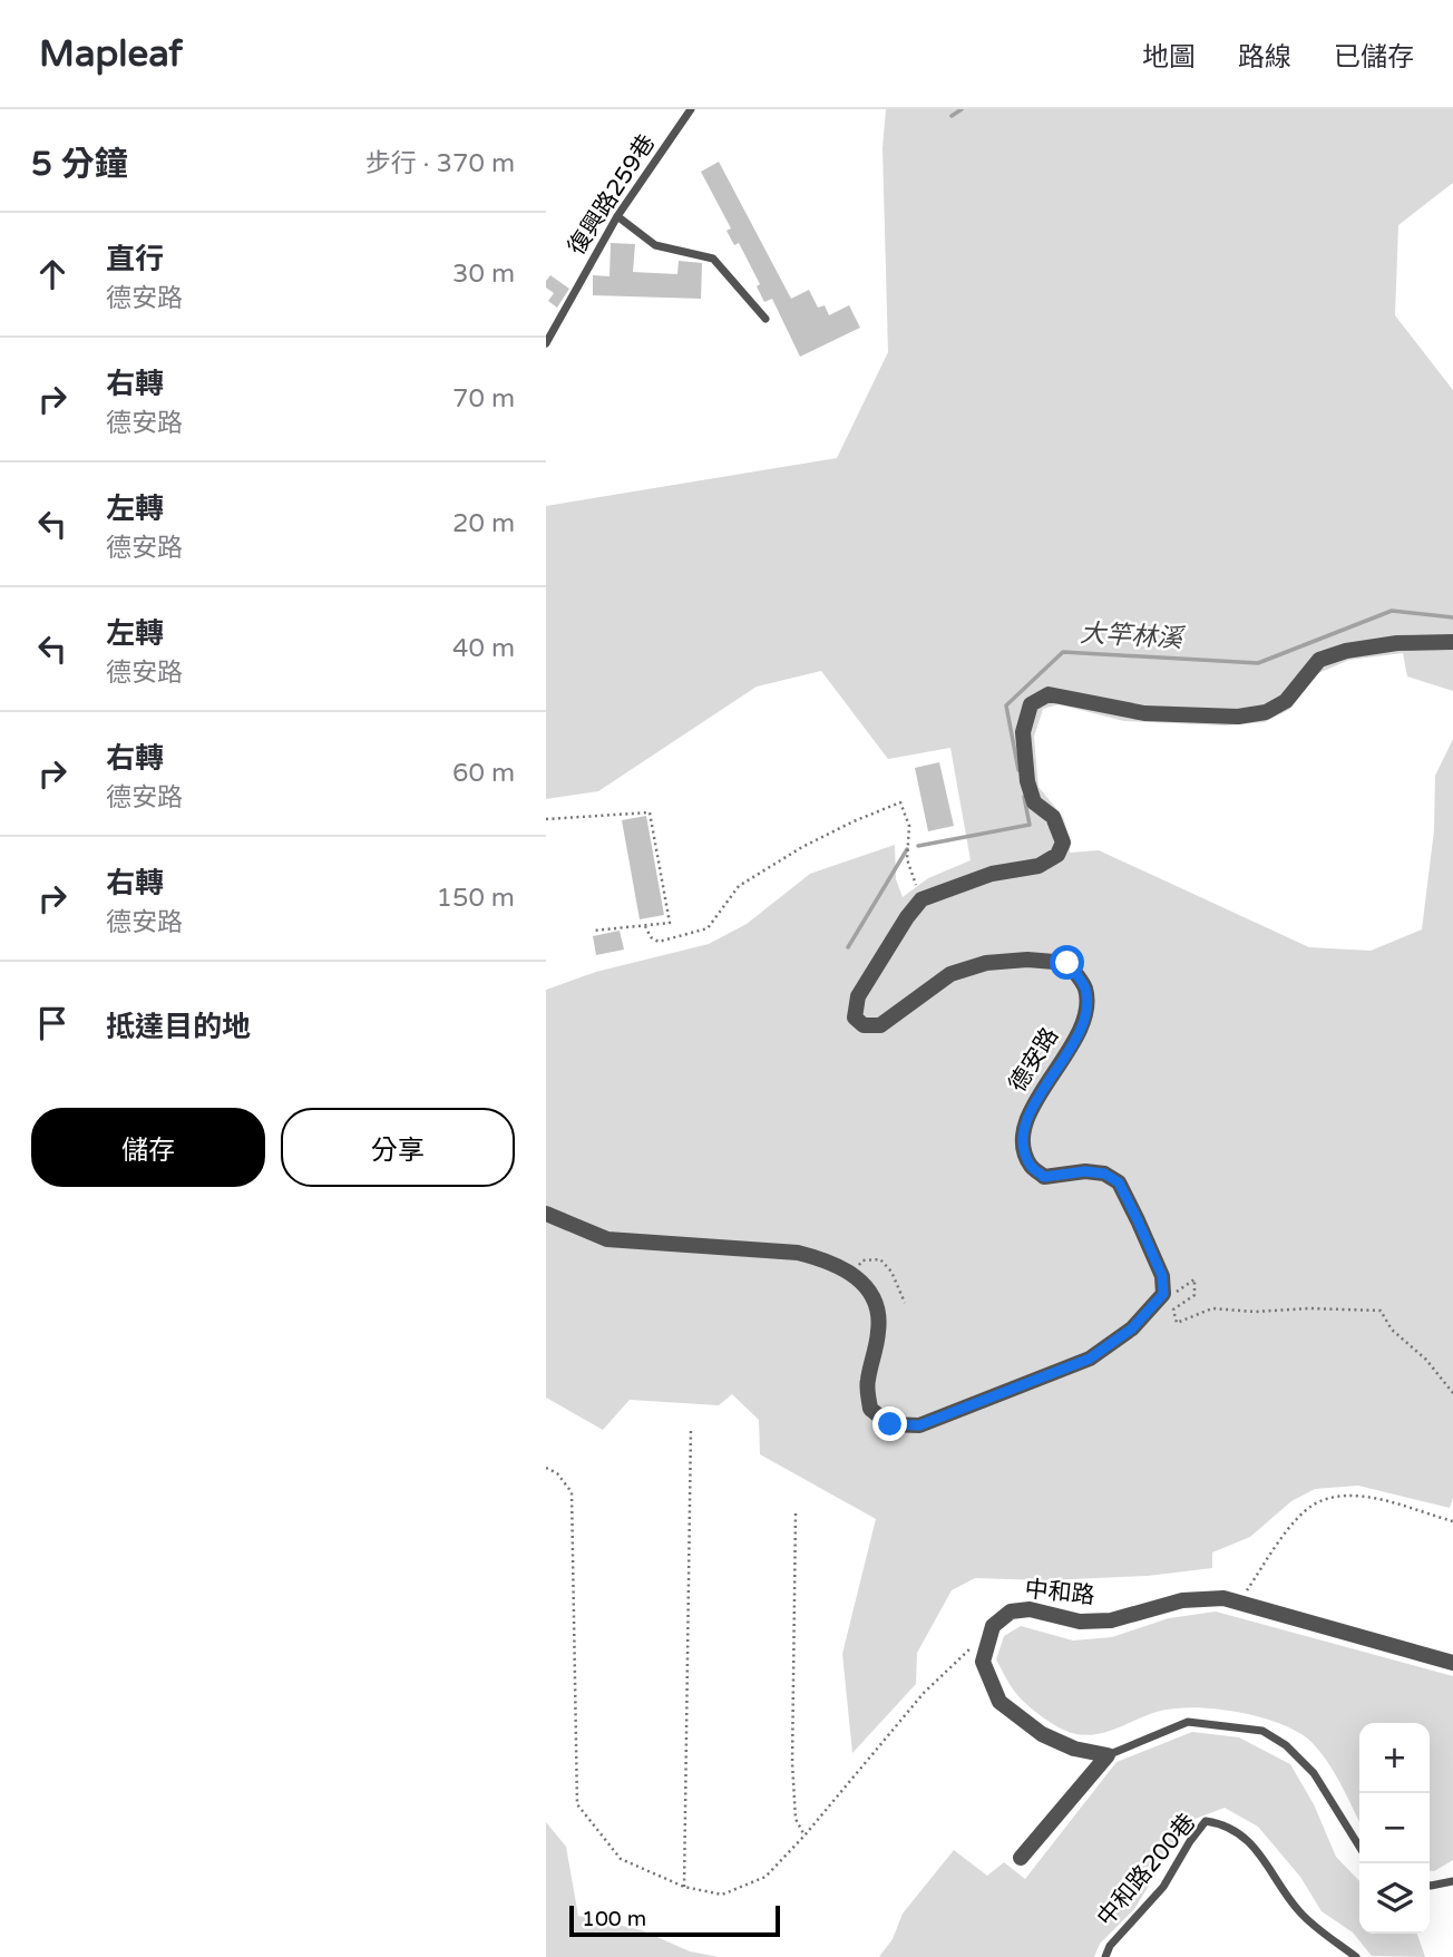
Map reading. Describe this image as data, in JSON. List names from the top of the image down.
{
  "streets": {
    "street": ["德安路", "中和路"],
    "lane": ["復興路259巷", "中和路200巷"]
  },
  "water": ["大竿林溪"],
  "scale_bar": "100 m",
  "page": {
    "header": "Mapleaf",
    "nav": ["地圖", "路線", "已儲存"],
    "heading": ["5 分鐘", "步行 · 370 m"],
    "list": [
      ["直行", "德安路", "30 m"],
      ["右轉", "德安路", "70 m"],
      ["左轉", "德安路", "20 m"],
      ["左轉", "德安路", "40 m"],
      ["右轉", "德安路", "60 m"],
      ["右轉", "德安路", "150 m"],
      "抵達目的地"
    ],
    "buttons": ["儲存", "分享"],
    "map_buttons": ["+", "−"],
    "scale": "100 m"
  }
}
